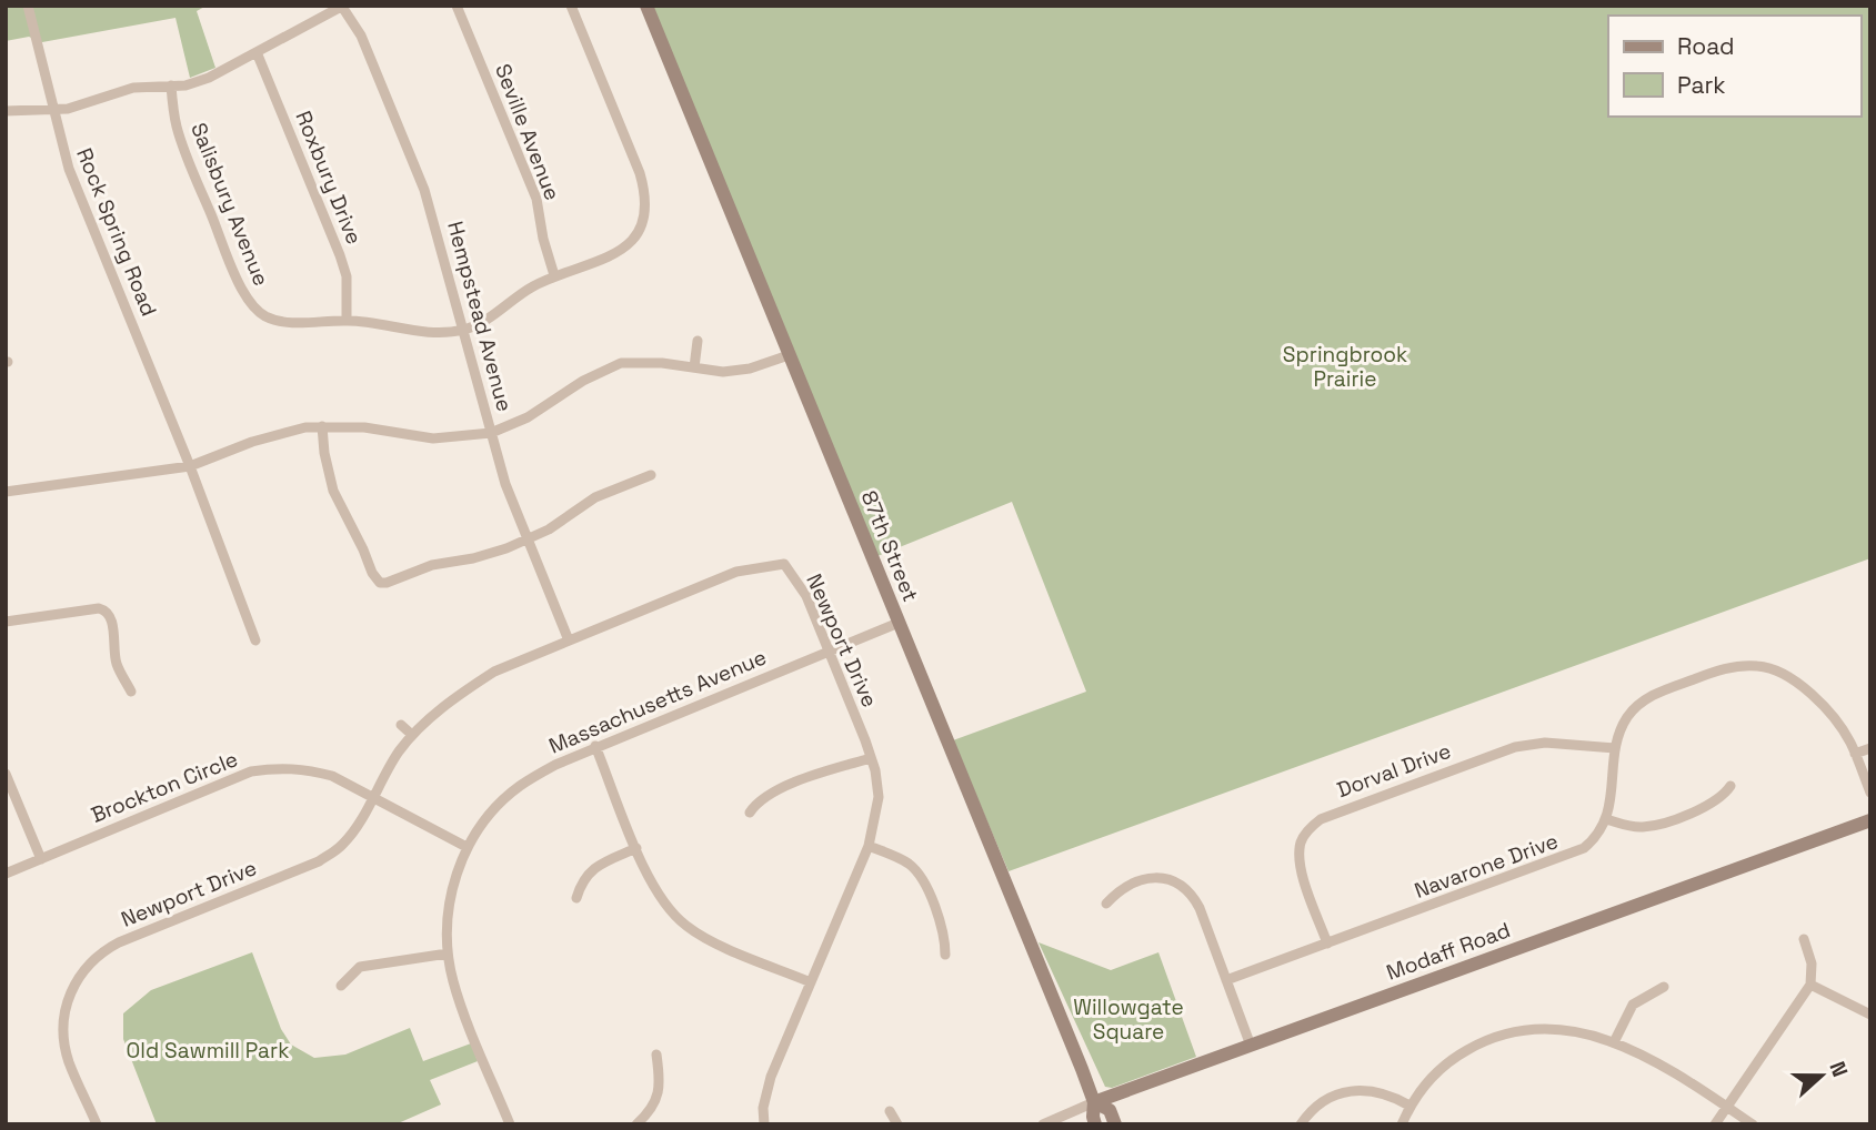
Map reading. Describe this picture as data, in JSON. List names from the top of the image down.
{
  "streets": {
    "street": [
      "Seville Avenue",
      "Roxbury Drive",
      "Salisbury Avenue",
      "Rock Spring Road",
      "Hempstead Avenue",
      "87th Street",
      "Newport Drive",
      "Massachusetts Avenue",
      "Dorval Drive",
      "Brockton Circle",
      "Navarone Drive",
      "Modaff Road"
    ]
  },
  "crossings": [
    ["Roxbury Drive", "Salisbury Avenue"],
    ["Salisbury Avenue", "Hempstead Avenue"],
    ["Hempstead Avenue", "Newport Drive"],
    ["87th Street", "Massachusetts Avenue"],
    ["87th Street", "Modaff Road"],
    ["Newport Drive", "Massachusetts Avenue"],
    ["Newport Drive", "Brockton Circle"],
    ["Massachusetts Avenue", "Brockton Circle"],
    ["Dorval Drive", "Navarone Drive"]
  ],
  "parks": ["Springbrook Prairie", "Willowgate Square", "Old Sawmill Park"],
  "legend": ["Road", "Park"],
  "north": "right"
}
